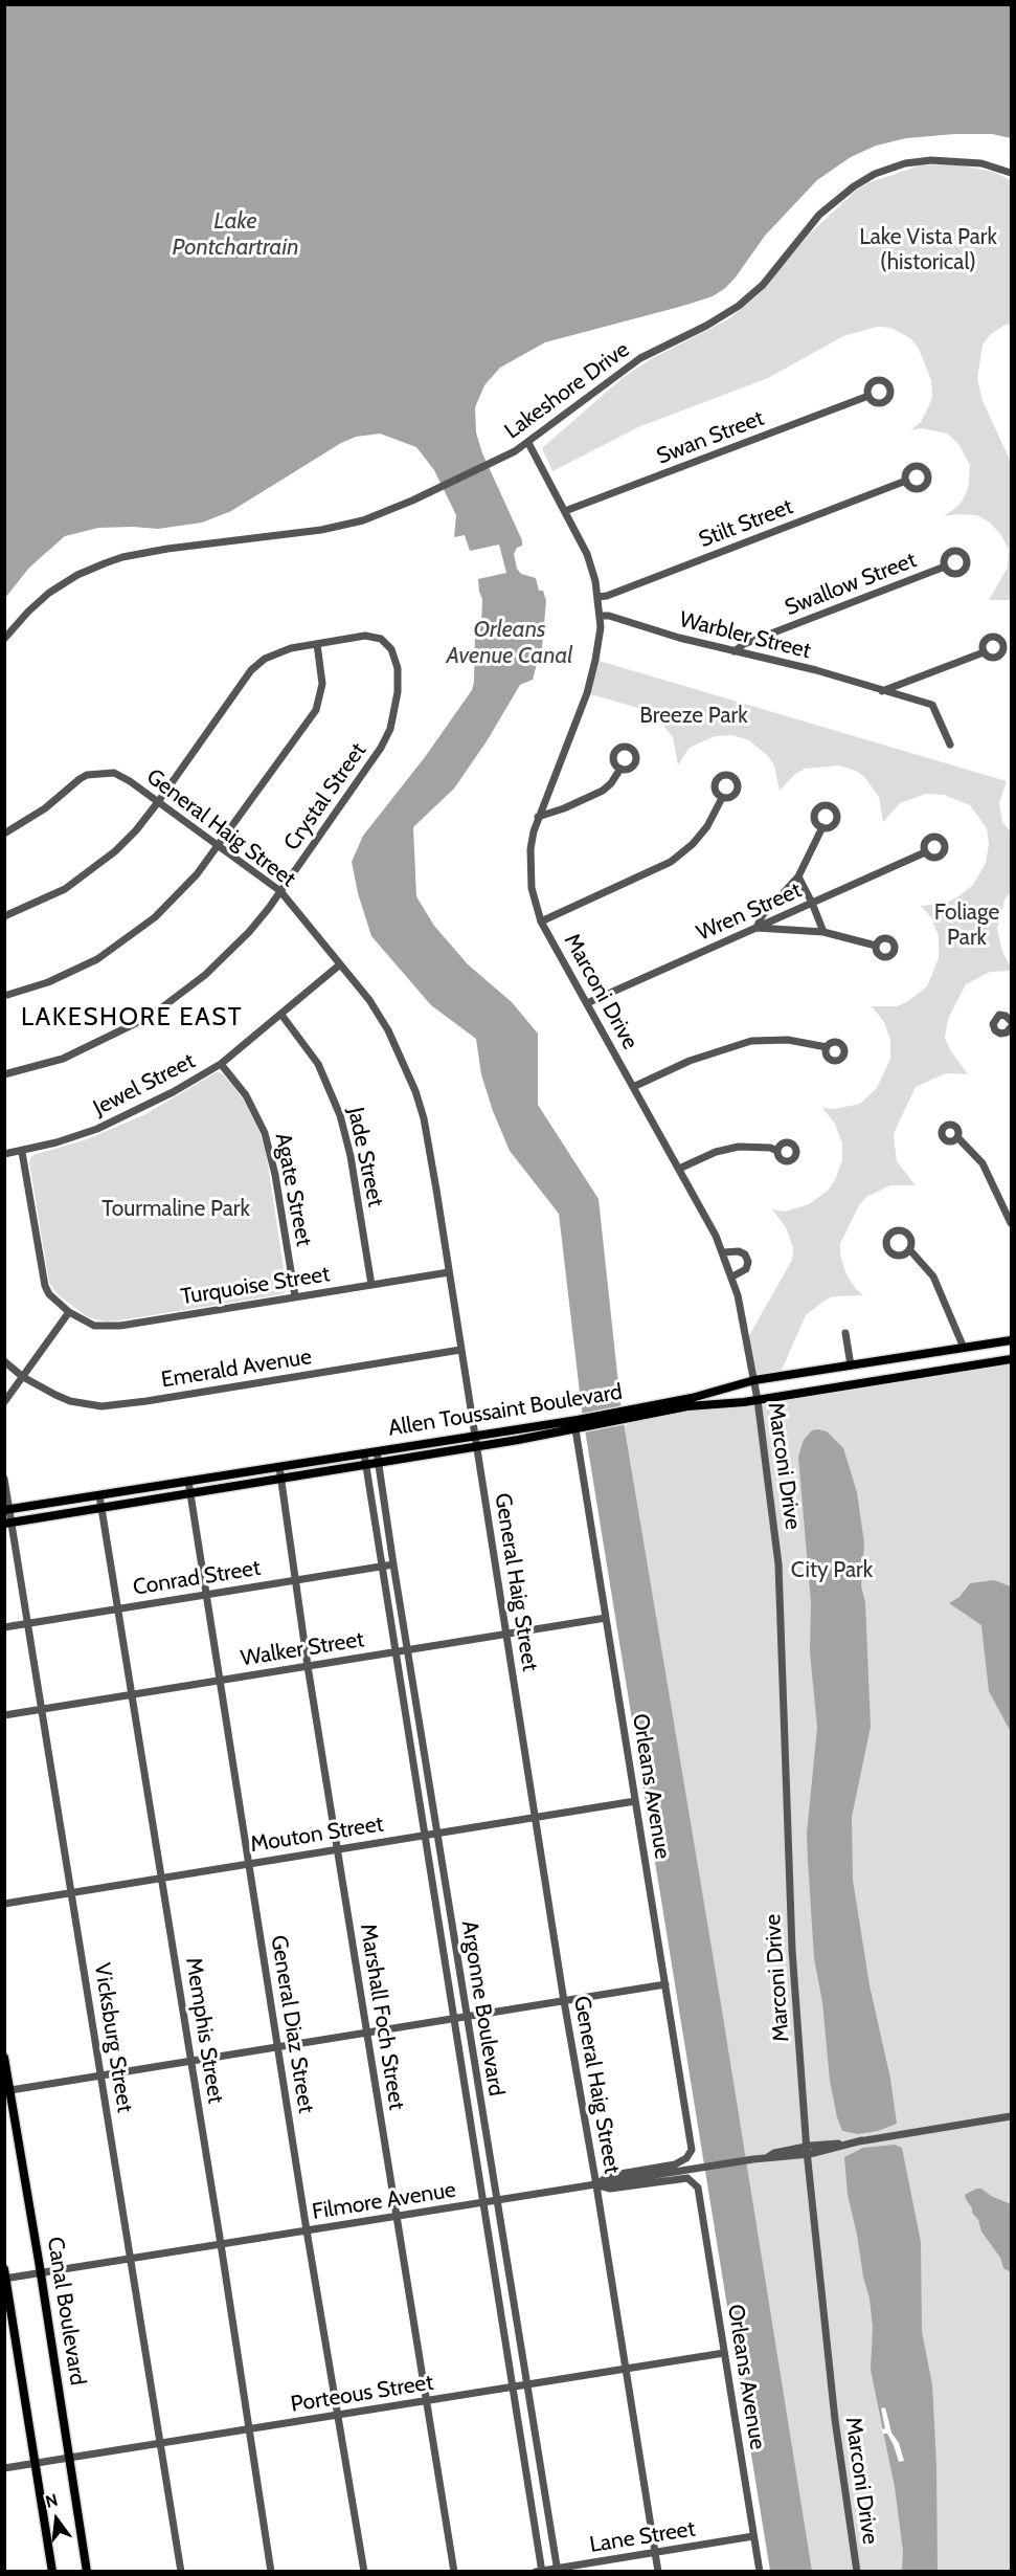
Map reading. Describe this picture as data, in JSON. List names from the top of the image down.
{
  "streets": {
    "main road": ["Allen Toussaint Boulevard", "Canal Boulevard"],
    "street": [
      "Lakeshore Drive",
      "Swan Street",
      "Stilt Street",
      "Swallow Street",
      "Warbler Street",
      "Crystal Street",
      "General Haig Street",
      "Wren Street",
      "Marconi Drive",
      "Jewel Street",
      "Jade Street",
      "Agate Street",
      "Turquoise Street",
      "Emerald Avenue",
      "Conrad Street",
      "Walker Street",
      "Orleans Avenue",
      "Mouton Street",
      "Argonne Boulevard",
      "Marshall Foch Street",
      "General Diaz Street",
      "Memphis Street",
      "Vicksburg Street",
      "Filmore Avenue",
      "Porteous Street",
      "Lane Street"
    ]
  },
  "crossings": [
    ["Lakeshore Drive", "Marconi Drive"],
    ["Swan Street", "Marconi Drive"],
    ["Stilt Street", "Marconi Drive"],
    ["Swallow Street", "Warbler Street"],
    ["Warbler Street", "Marconi Drive"],
    ["Crystal Street", "General Haig Street"],
    ["General Haig Street", "Jewel Street"],
    ["General Haig Street", "Turquoise Street"],
    ["General Haig Street", "Emerald Avenue"],
    ["General Haig Street", "Allen Toussaint Boulevard"],
    ["General Haig Street", "Walker Street"],
    ["General Haig Street", "Orleans Avenue"],
    ["General Haig Street", "Mouton Street"],
    ["General Haig Street", "Filmore Avenue"],
    ["General Haig Street", "Porteous Street"],
    ["General Haig Street", "Lane Street"],
    ["Wren Street", "Marconi Drive"],
    ["Marconi Drive", "Allen Toussaint Boulevard"],
    ["Marconi Drive", "Filmore Avenue"],
    ["Jewel Street", "Jade Street"],
    ["Jewel Street", "Agate Street"],
    ["Jewel Street", "Turquoise Street"],
    ["Jade Street", "Turquoise Street"],
    ["Agate Street", "Turquoise Street"],
    ["Allen Toussaint Boulevard", "Orleans Avenue"],
    ["Allen Toussaint Boulevard", "Argonne Boulevard"],
    ["Allen Toussaint Boulevard", "Marshall Foch Street"],
    ["Allen Toussaint Boulevard", "General Diaz Street"],
    ["Allen Toussaint Boulevard", "Memphis Street"],
    ["Allen Toussaint Boulevard", "Vicksburg Street"],
    ["Conrad Street", "Argonne Boulevard"],
    ["Conrad Street", "Marshall Foch Street"],
    ["Conrad Street", "General Diaz Street"],
    ["Conrad Street", "Memphis Street"],
    ["Conrad Street", "Vicksburg Street"],
    ["Walker Street", "Orleans Avenue"],
    ["Walker Street", "Argonne Boulevard"],
    ["Walker Street", "Marshall Foch Street"],
    ["Walker Street", "General Diaz Street"],
    ["Walker Street", "Memphis Street"],
    ["Walker Street", "Vicksburg Street"],
    ["Orleans Avenue", "Mouton Street"],
    ["Orleans Avenue", "Filmore Avenue"],
    ["Orleans Avenue", "Porteous Street"],
    ["Orleans Avenue", "Lane Street"],
    ["Mouton Street", "Argonne Boulevard"],
    ["Mouton Street", "Marshall Foch Street"],
    ["Mouton Street", "General Diaz Street"],
    ["Mouton Street", "Memphis Street"],
    ["Mouton Street", "Vicksburg Street"],
    ["Argonne Boulevard", "Filmore Avenue"],
    ["Argonne Boulevard", "Porteous Street"],
    ["Argonne Boulevard", "Lane Street"],
    ["Marshall Foch Street", "Filmore Avenue"],
    ["Marshall Foch Street", "Porteous Street"],
    ["General Diaz Street", "Filmore Avenue"],
    ["General Diaz Street", "Porteous Street"],
    ["Memphis Street", "Filmore Avenue"],
    ["Memphis Street", "Porteous Street"],
    ["Vicksburg Street", "Filmore Avenue"],
    ["Vicksburg Street", "Porteous Street"],
    ["Filmore Avenue", "Canal Boulevard"],
    ["Canal Boulevard", "Porteous Street"]
  ],
  "districts": ["LAKESHORE EAST"],
  "water": ["Lake Pontchartrain", "Orleans Avenue Canal"],
  "parks": [
    "Lake Vista Park (historical)",
    "Breeze Park",
    "Foliage Park",
    "Tourmaline Park",
    "City Park"
  ],
  "north": "top"
}
